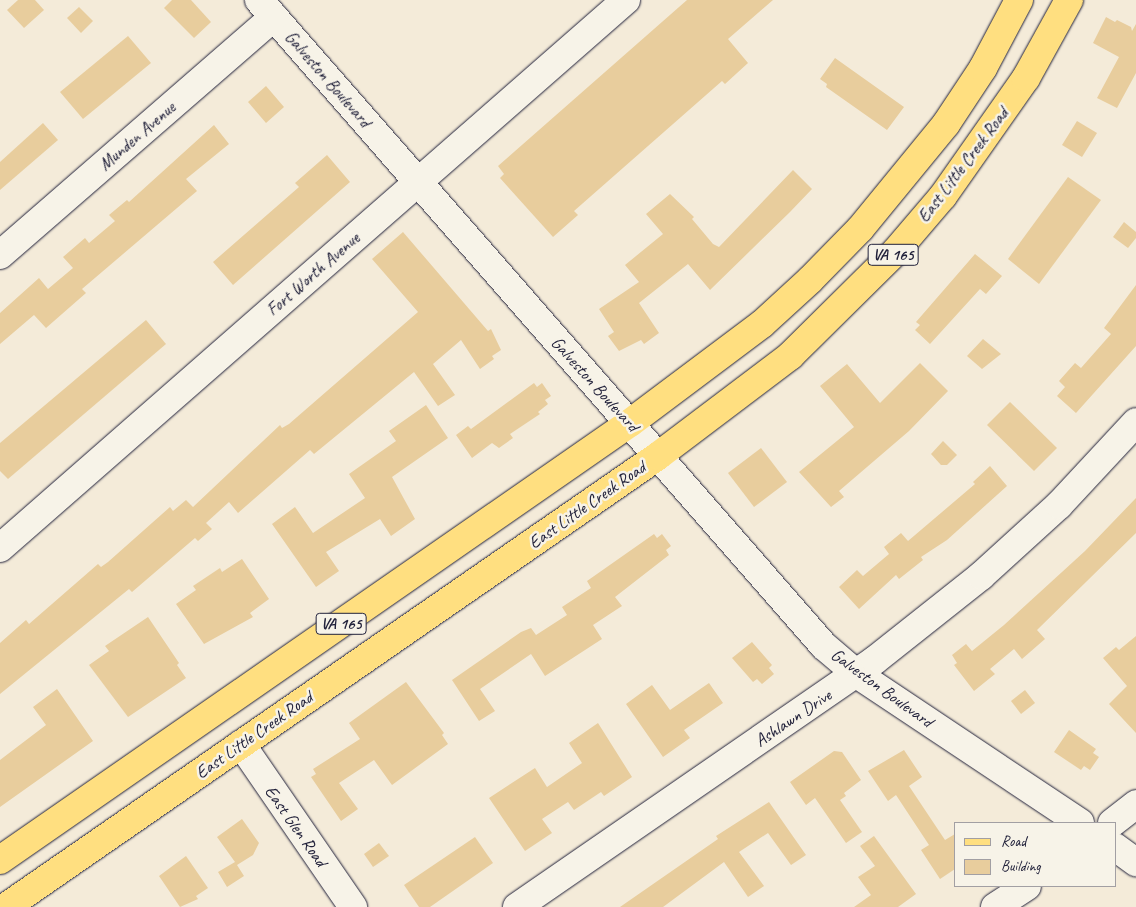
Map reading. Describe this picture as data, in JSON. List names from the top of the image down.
{
  "streets": {
    "main road": ["East Little Creek Road", "VA 165"],
    "street": [
      "Galveston Boulevard",
      "Munden Avenue",
      "Fort Worth Avenue",
      "Ashlawn Drive",
      "East Glen Road"
    ]
  },
  "crossings": [
    ["Galveston Boulevard", "Munden Avenue"],
    ["Galveston Boulevard", "East Little Creek Road"],
    ["Galveston Boulevard", "VA 165"],
    ["Galveston Boulevard", "Fort Worth Avenue"],
    ["Galveston Boulevard", "Ashlawn Drive"],
    ["East Little Creek Road", "East Glen Road"]
  ],
  "legend": ["Road", "Building"]
}
